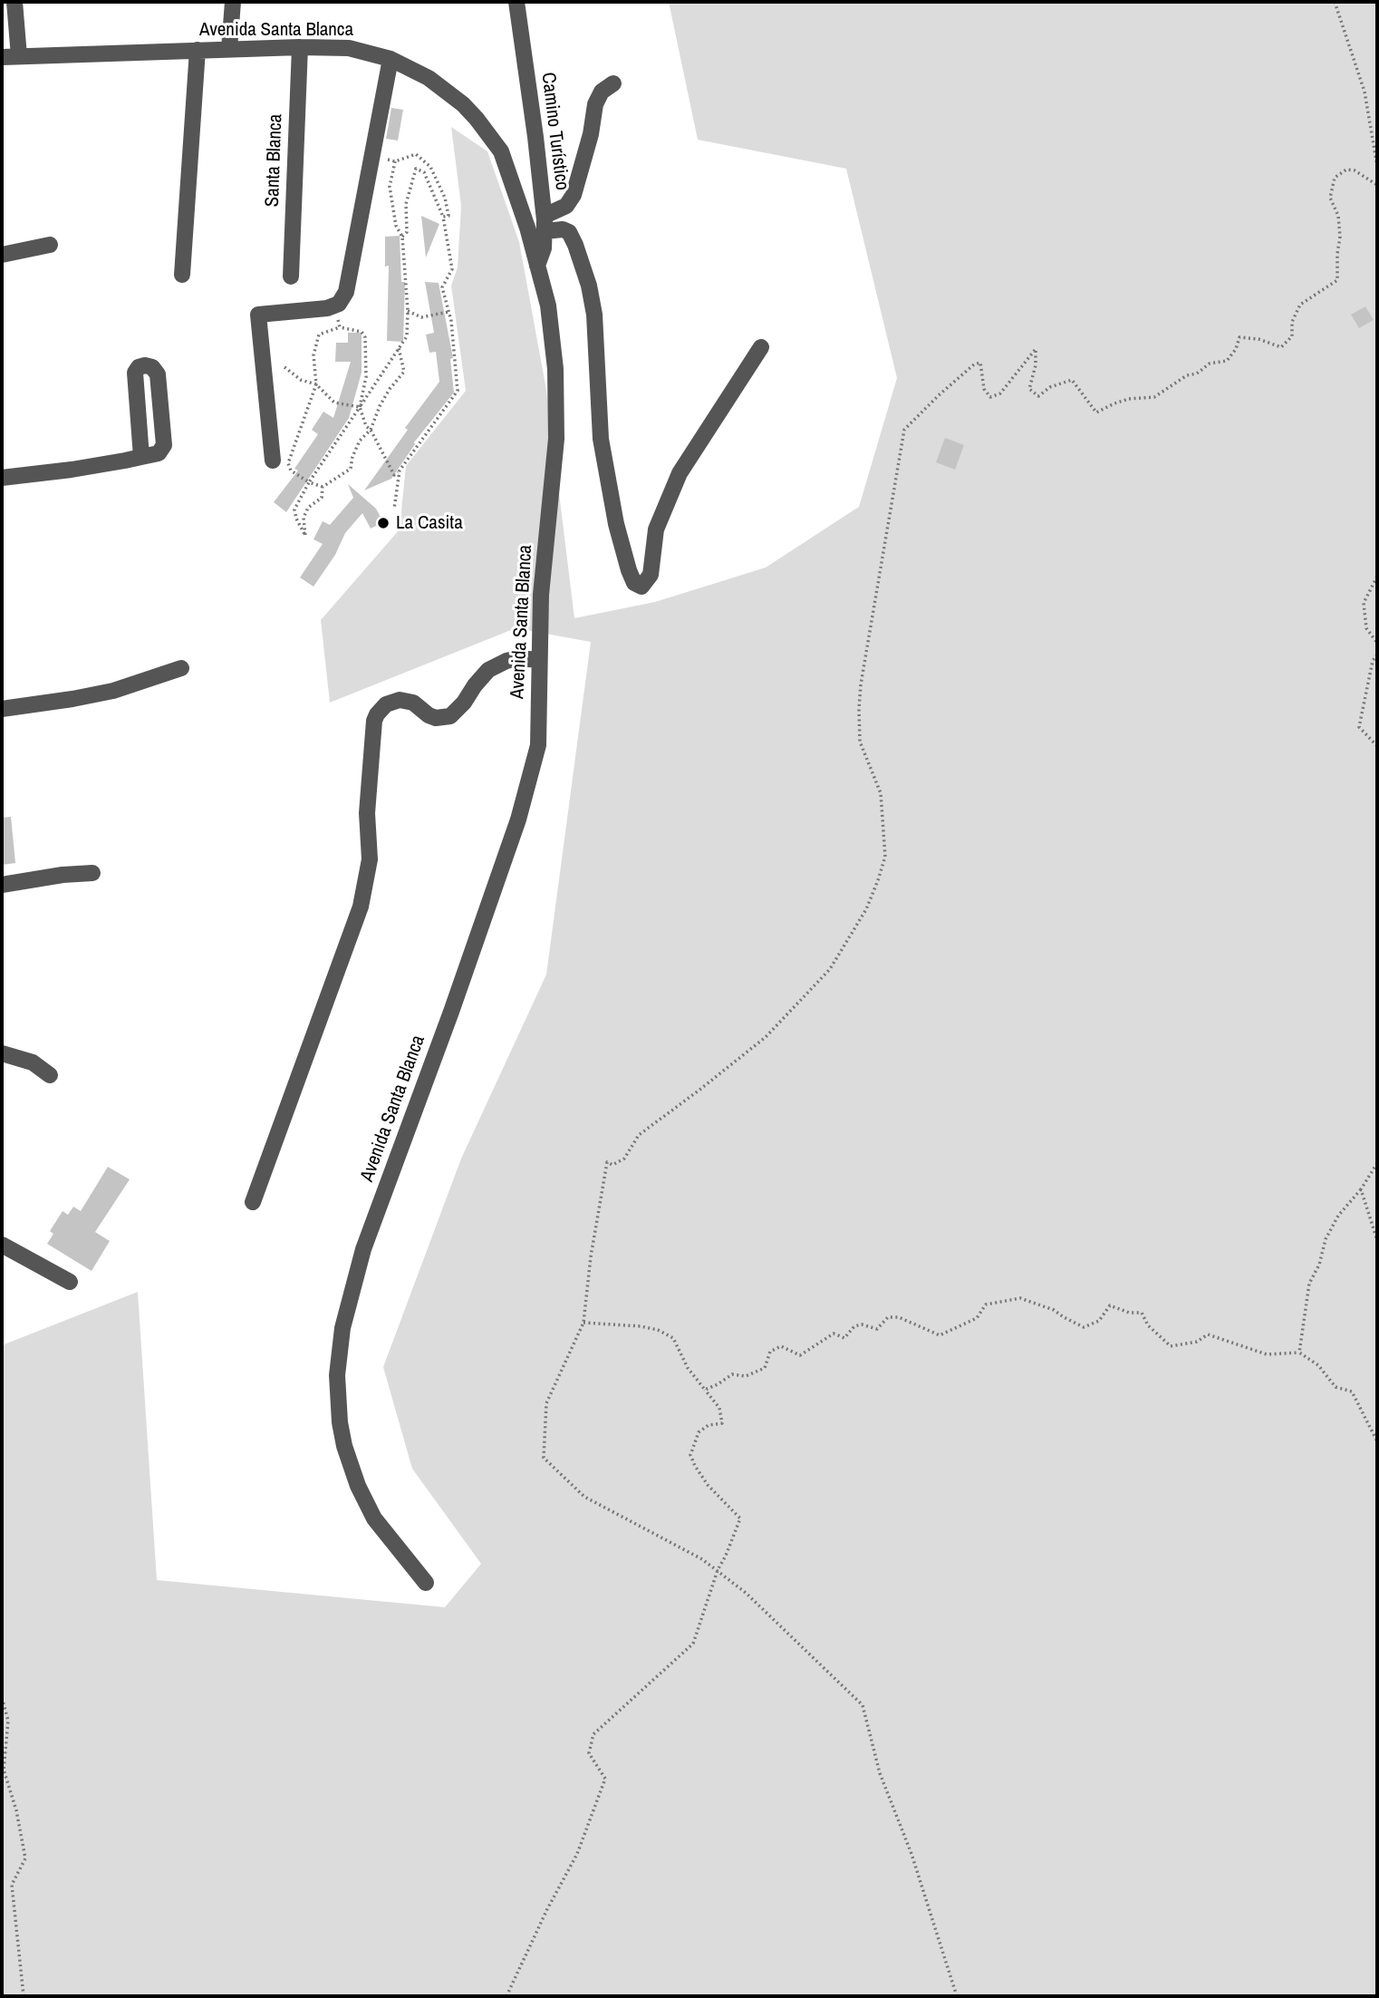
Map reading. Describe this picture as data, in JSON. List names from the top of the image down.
{
  "streets": {
    "street": ["Avenida Santa Blanca", "Camino Turístico", "Santa Blanca"]
  },
  "crossings": [
    ["Avenida Santa Blanca", "Camino Turístico"],
    ["Avenida Santa Blanca", "Santa Blanca"]
  ],
  "places": ["La Casita"]
}
